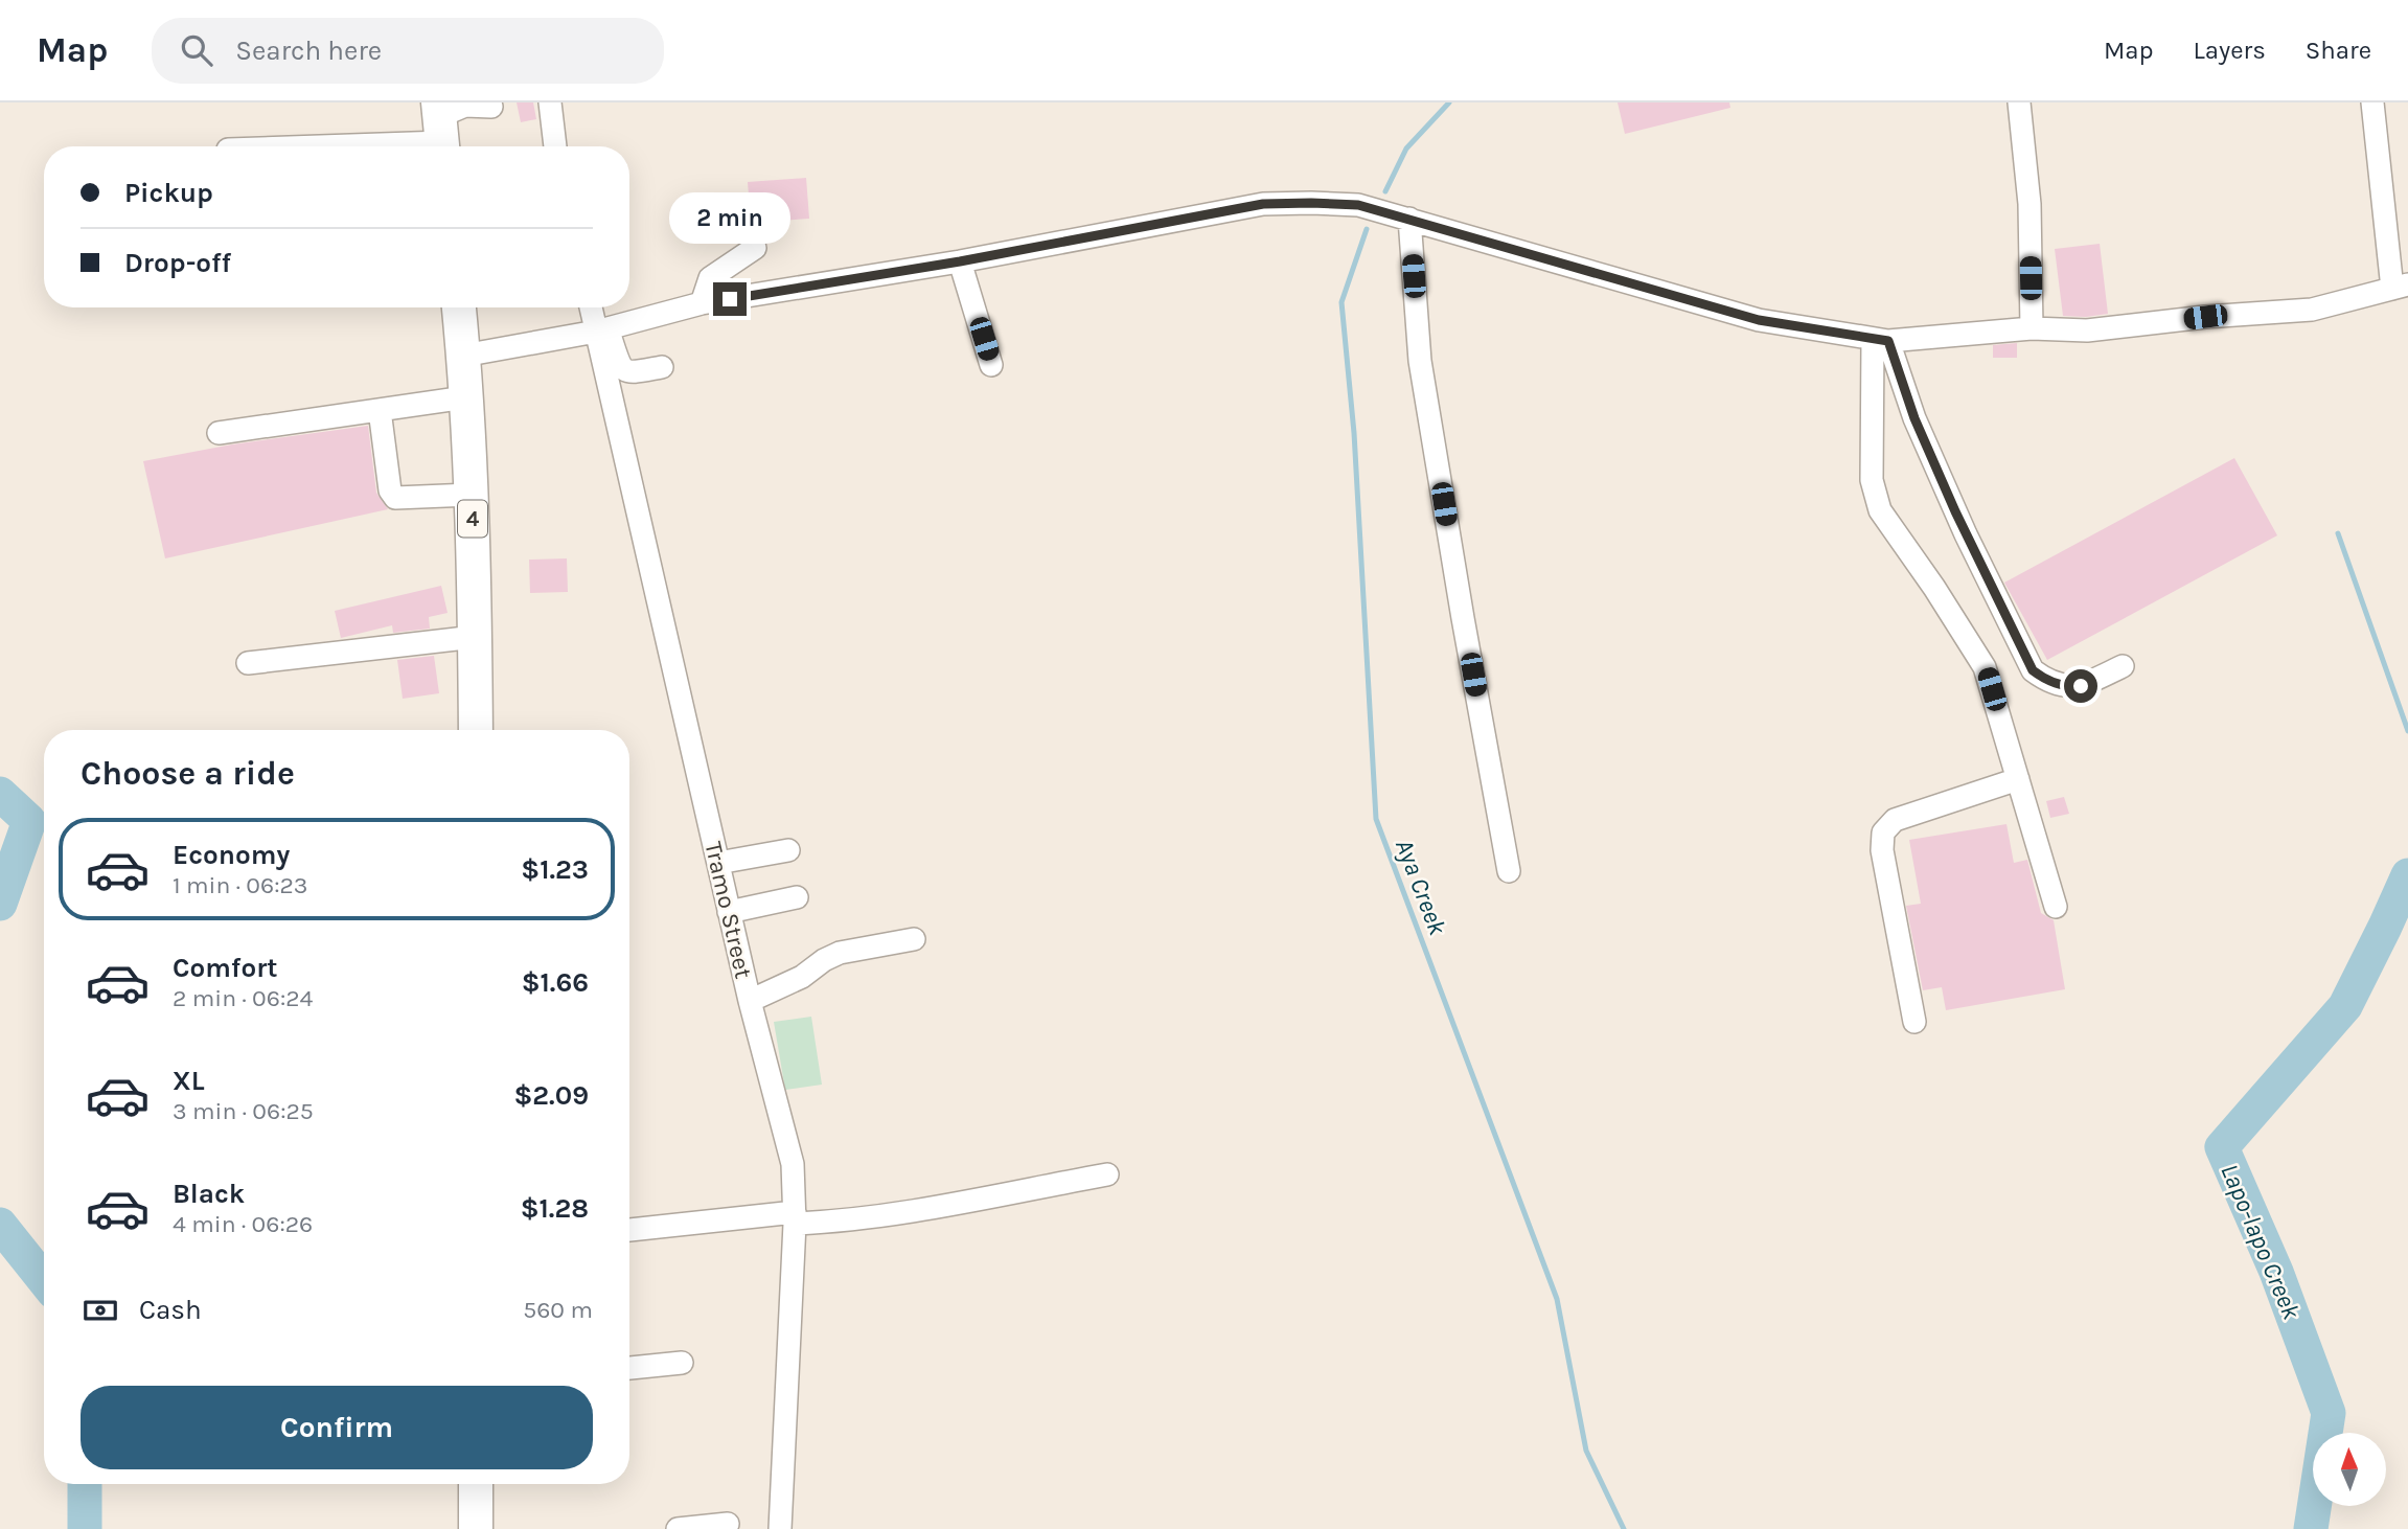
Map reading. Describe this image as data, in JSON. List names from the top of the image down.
{
  "streets": {
    "highway": ["4"],
    "street": ["Tramo Street"]
  },
  "water": ["Aya Creek", "Lapo-lapo Creek"],
  "north": "top",
  "page": {
    "header": "Map",
    "search": "Search here",
    "nav": ["Map", "Layers", "Share"],
    "banner": ["Pickup", "Drop-off"],
    "bubble": "2 min",
    "heading": "Choose a ride",
    "list": [
      {
        "name": "Economy",
        "note": "1 min · 06:23",
        "value": "$1.23"
      },
      {
        "name": "Comfort",
        "note": "2 min · 06:24",
        "value": "$1.66"
      },
      {
        "name": "XL",
        "note": "3 min · 06:25",
        "value": "$2.09"
      },
      {
        "name": "Black",
        "note": "4 min · 06:26",
        "value": "$1.28"
      }
    ],
    "pay": ["Cash", "560 m"],
    "buttons": "Confirm"
  }
}
